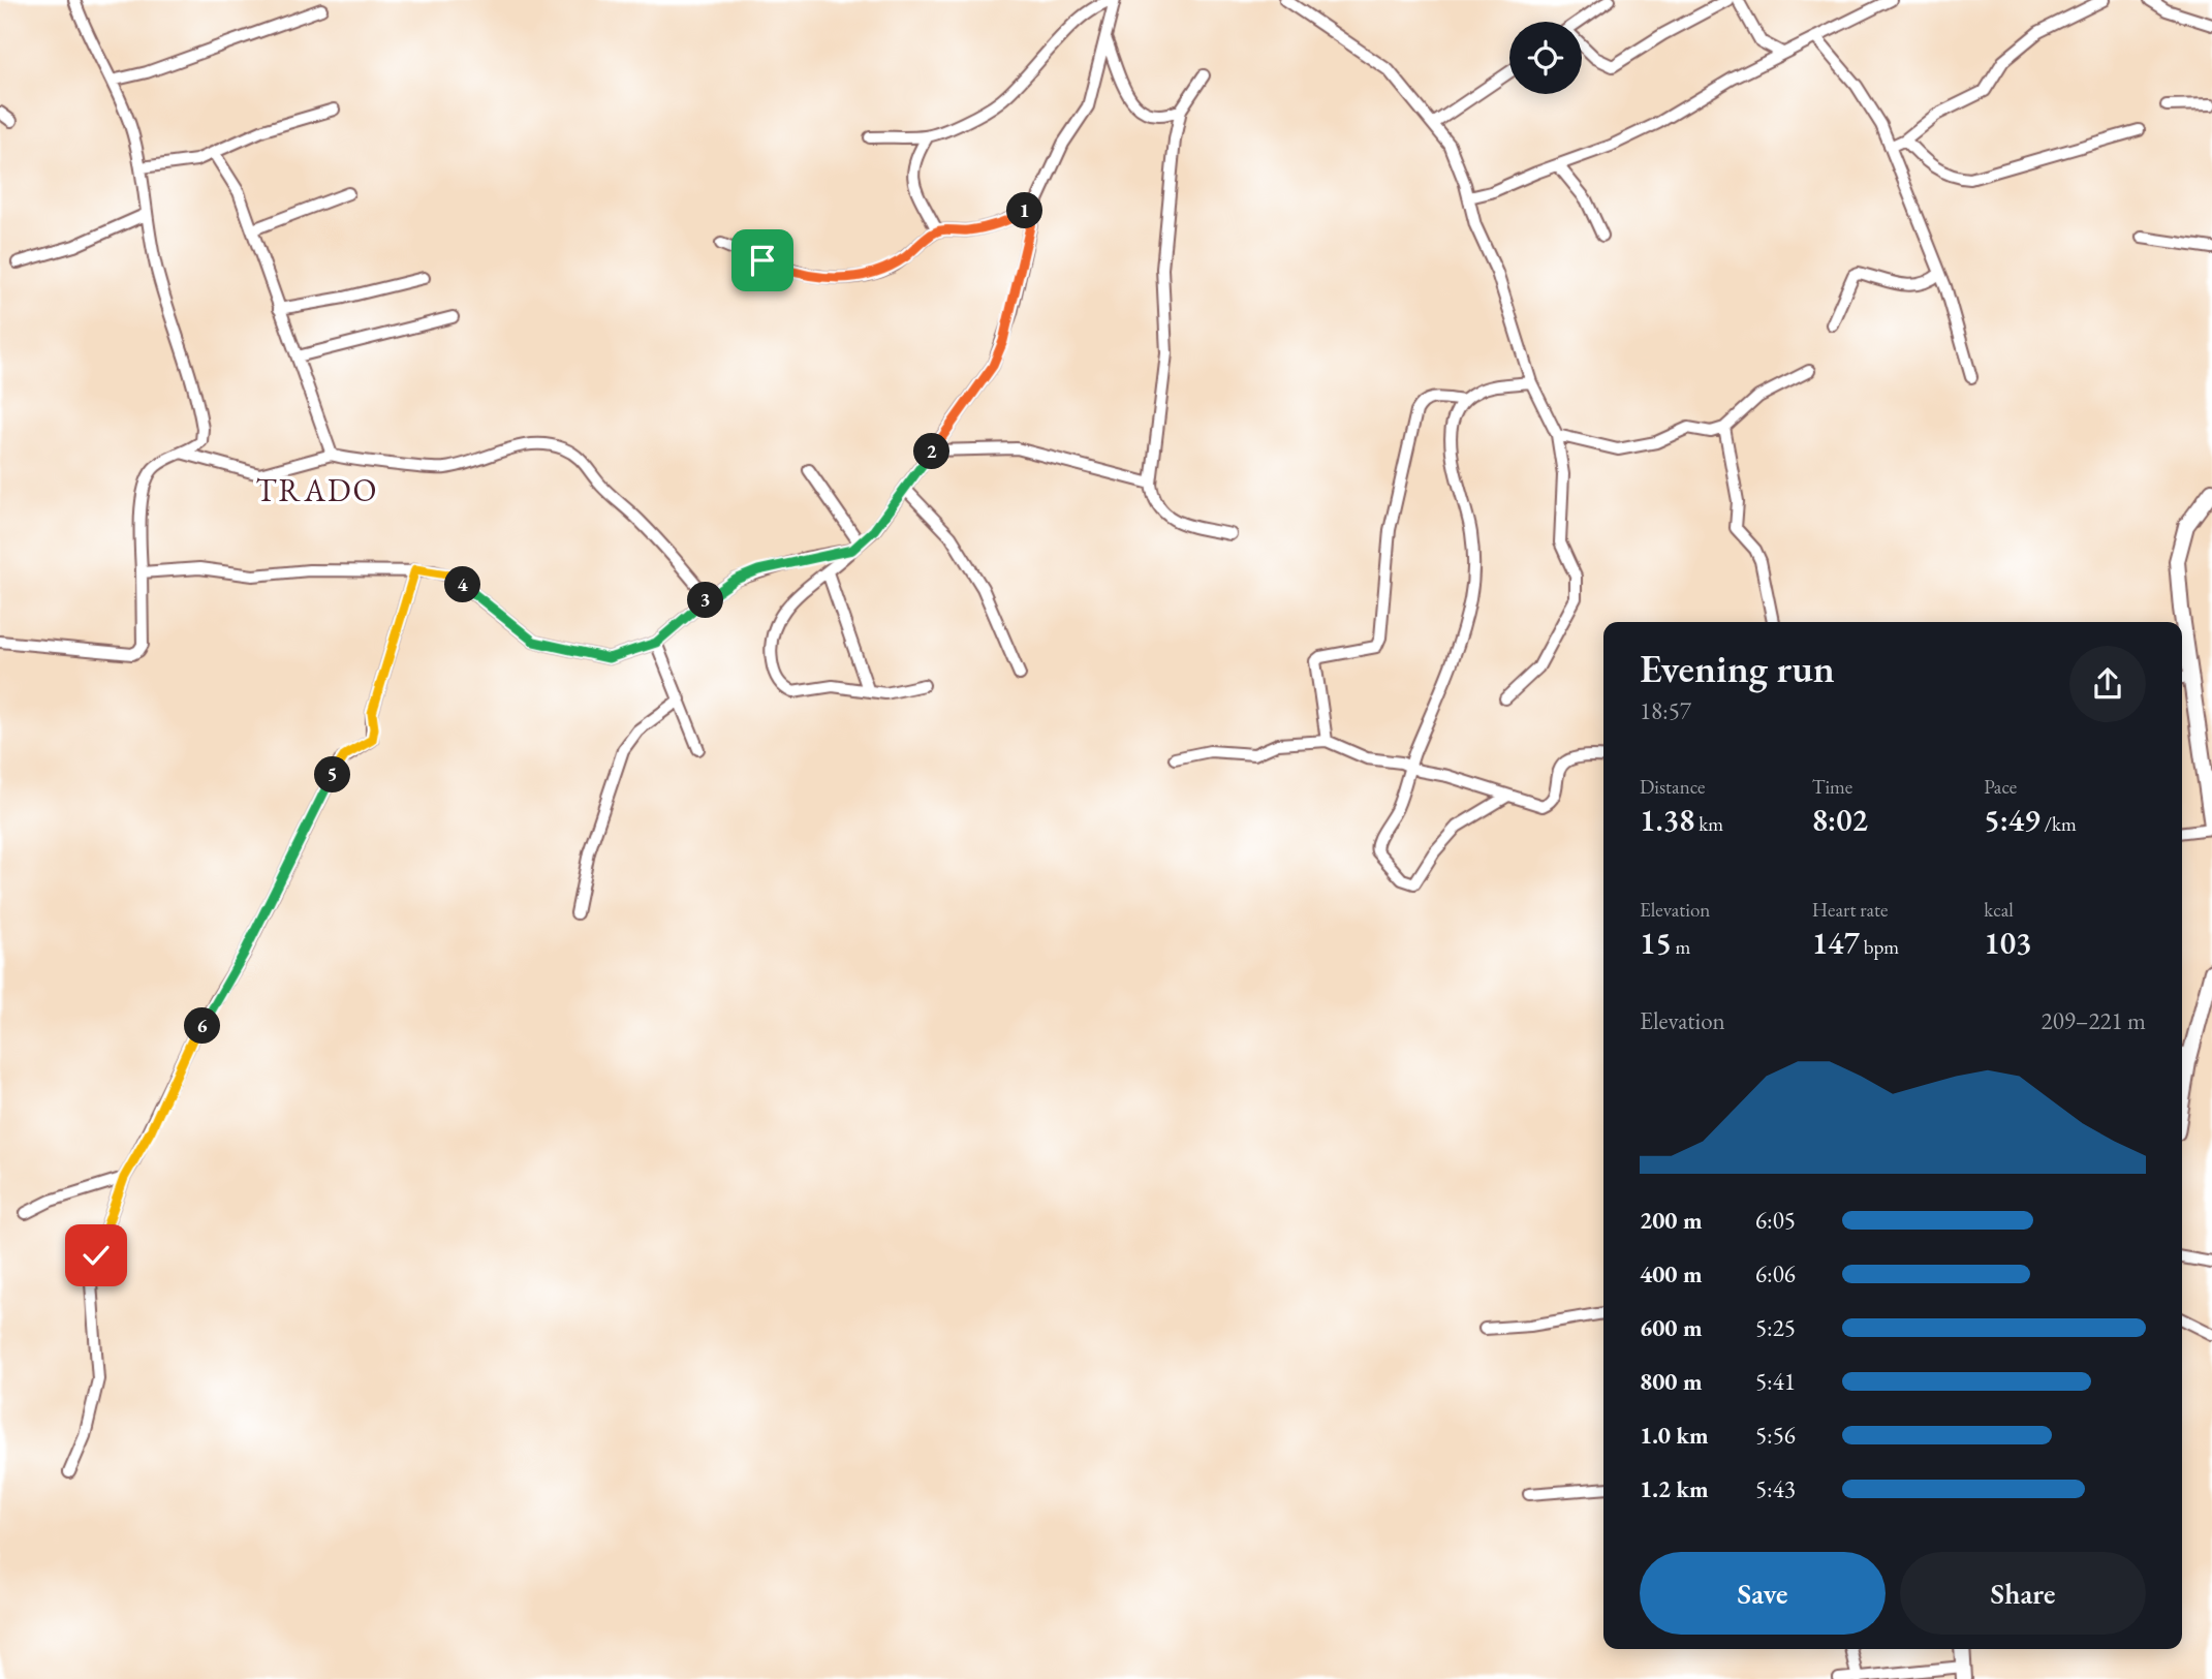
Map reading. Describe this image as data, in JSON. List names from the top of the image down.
{
  "districts": ["TRADO"],
  "page": {
    "pins": [
      "1",
      "2",
      "4",
      "3",
      "5",
      "6"
    ],
    "heading": ["Evening run", "18:57"],
    "stats": [
      ["Distance", "1.38 km"],
      ["Time", "8:02"],
      ["Pace", "5:49 /km"],
      ["Elevation", "15 m"],
      ["Heart rate", "147 bpm"],
      ["kcal", "103"]
    ],
    "chart": ["Elevation", "209–221 m"],
    "list": [
      {
        "name": "200 m",
        "note": "6:05"
      },
      {
        "name": "400 m",
        "note": "6:06"
      },
      {
        "name": "600 m",
        "note": "5:25"
      },
      {
        "name": "800 m",
        "note": "5:41"
      },
      {
        "name": "1.0 km",
        "note": "5:56"
      },
      {
        "name": "1.2 km",
        "note": "5:43"
      }
    ],
    "buttons": ["Save", "Share"]
  }
}
